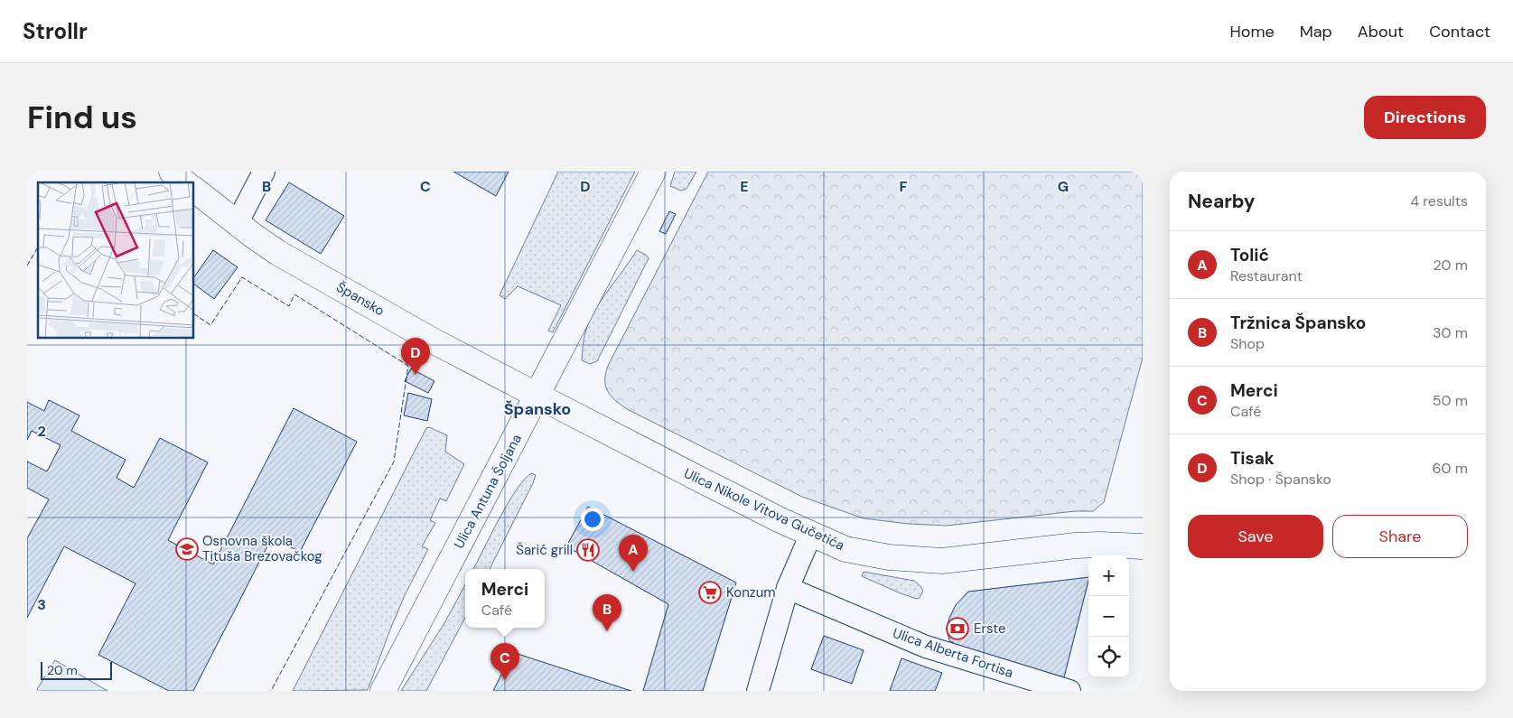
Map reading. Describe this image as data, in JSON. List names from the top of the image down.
{
  "streets": {
    "street": [
      "Špansko",
      "Ulica Antuna Šoljana",
      "Ulica Nikole Vitova Gučetića",
      "Ulica Alberta Fortisa"
    ]
  },
  "crossings": [
    ["Špansko", "Ulica Antuna Šoljana"],
    ["Špansko", "Ulica Nikole Vitova Gučetića"],
    ["Ulica Antuna Šoljana", "Ulica Nikole Vitova Gučetića"]
  ],
  "districts": ["Špansko"],
  "places": {
    "school or university": ["Osnovna škola Tituša Brezovačkog"],
    "restaurant": ["Šarić grill"],
    "supermarket": ["Konzum"],
    "bank": ["Erste"]
  },
  "scale_bar": "20 m",
  "page": {
    "header": "Strollr",
    "nav": [
      "Home",
      "Map",
      "About",
      "Contact"
    ],
    "buttons": [
      "Directions",
      ["Save", "Share"]
    ],
    "title": "Find us",
    "heading": ["Nearby", "4 results"],
    "list": [
      {
        "mark": "A",
        "name": "Tolić",
        "note": "Restaurant",
        "value": "20 m"
      },
      {
        "mark": "B",
        "name": "Tržnica Špansko",
        "note": "Shop",
        "value": "30 m"
      },
      {
        "mark": "C",
        "name": "Merci",
        "note": "Café",
        "value": "50 m"
      },
      {
        "mark": "D",
        "name": "Tisak",
        "note": "Shop · Špansko",
        "value": "60 m"
      }
    ],
    "pins": [
      "D",
      "A",
      "B",
      "C"
    ],
    "map_buttons": ["+", "−"],
    "popup": ["Merci", "Café"],
    "scale": "20 m"
  },
  "grid": {
    "columns": [
      "B",
      "C",
      "D",
      "E",
      "F",
      "G"
    ],
    "rows": ["2", "3"]
  }
}
